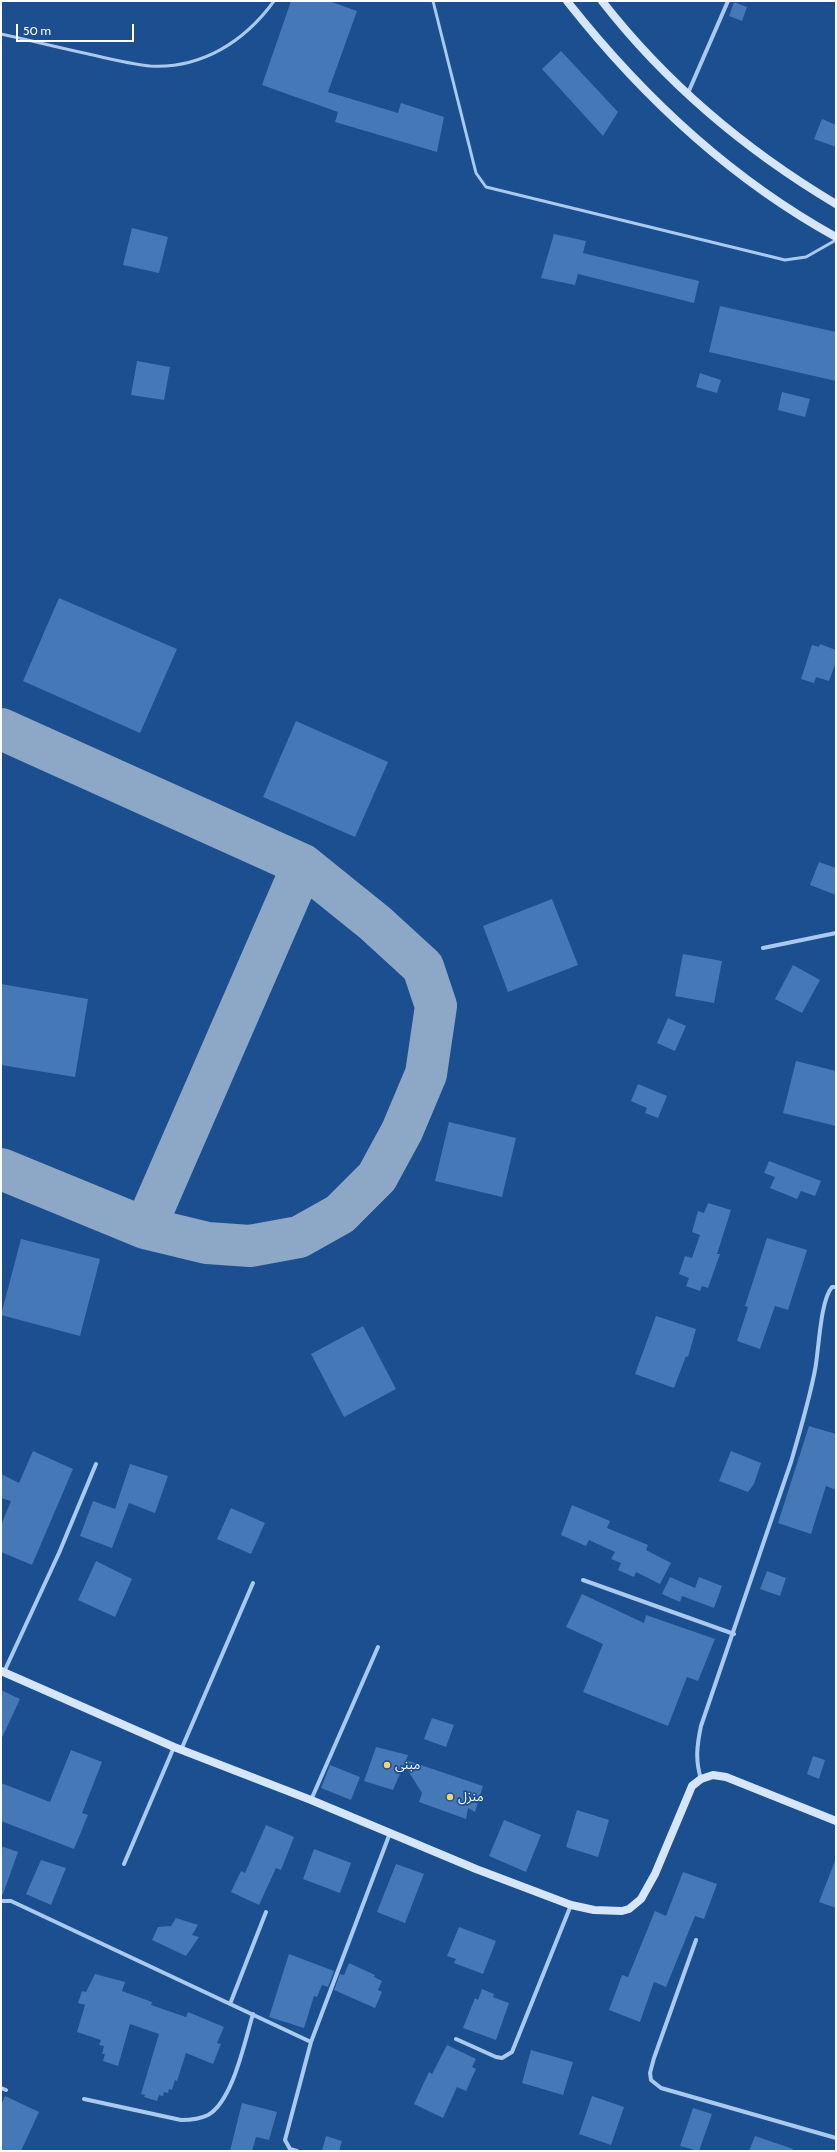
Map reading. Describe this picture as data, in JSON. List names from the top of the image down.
{
  "places": ["مبنى", "منزل"],
  "scale_bar": "50 m"
}
